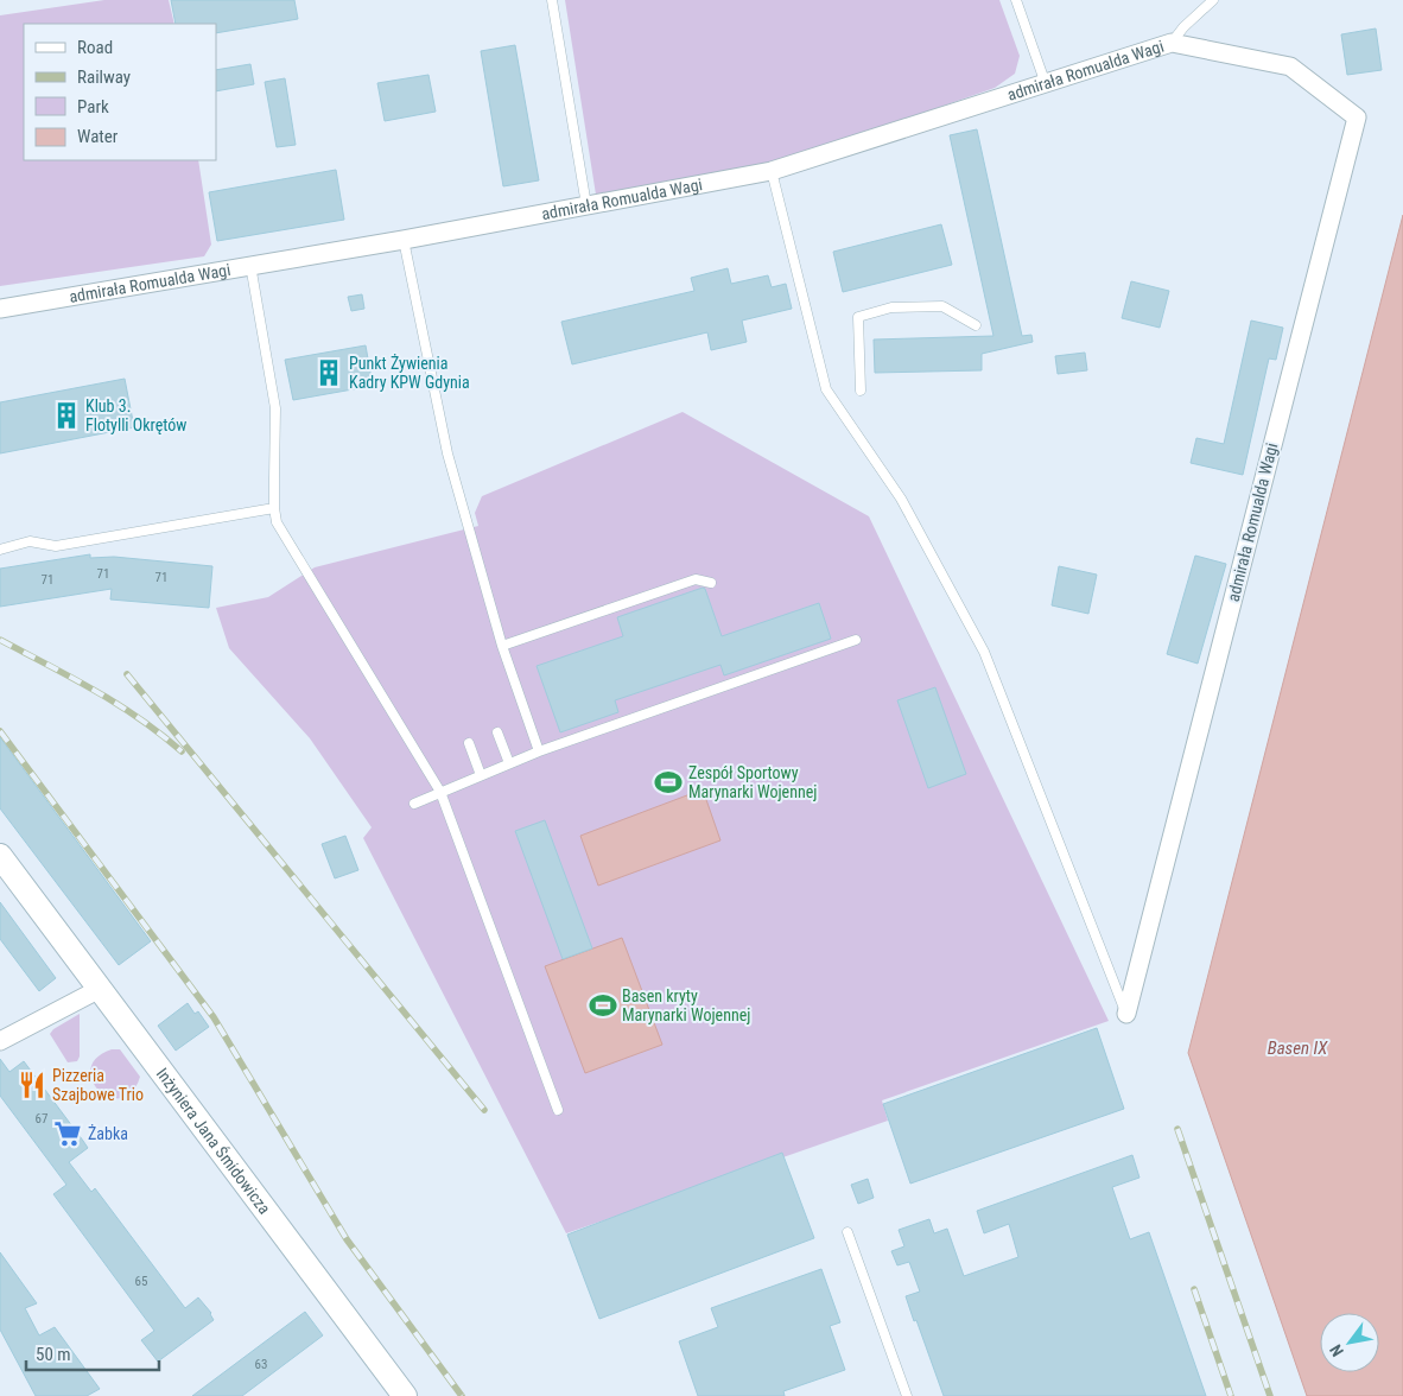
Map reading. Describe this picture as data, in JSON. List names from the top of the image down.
{
  "streets": {
    "street": ["admirała Romualda Wagi", "Inżyniera Jana Śmidowicza"]
  },
  "water": ["Basen IX"],
  "places": {
    "building": ["Punkt Żywienia Kadry KPW Gdynia", "Klub 3. Flotylli Okrętów"],
    "sports": ["Zespół Sportowy Marynarki Wojennej", "Basen kryty Marynarki Wojennej"],
    "restaurant": ["Pizzeria Szajbowe Trio"],
    "supermarket": ["Żabka"]
  },
  "house_numbers": [
    "71",
    "71",
    "71",
    "67",
    "65",
    "63"
  ],
  "legend": [
    "Road",
    "Railway",
    "Park",
    "Water"
  ],
  "scale_bar": "50 m",
  "north": "bottom left"
}
